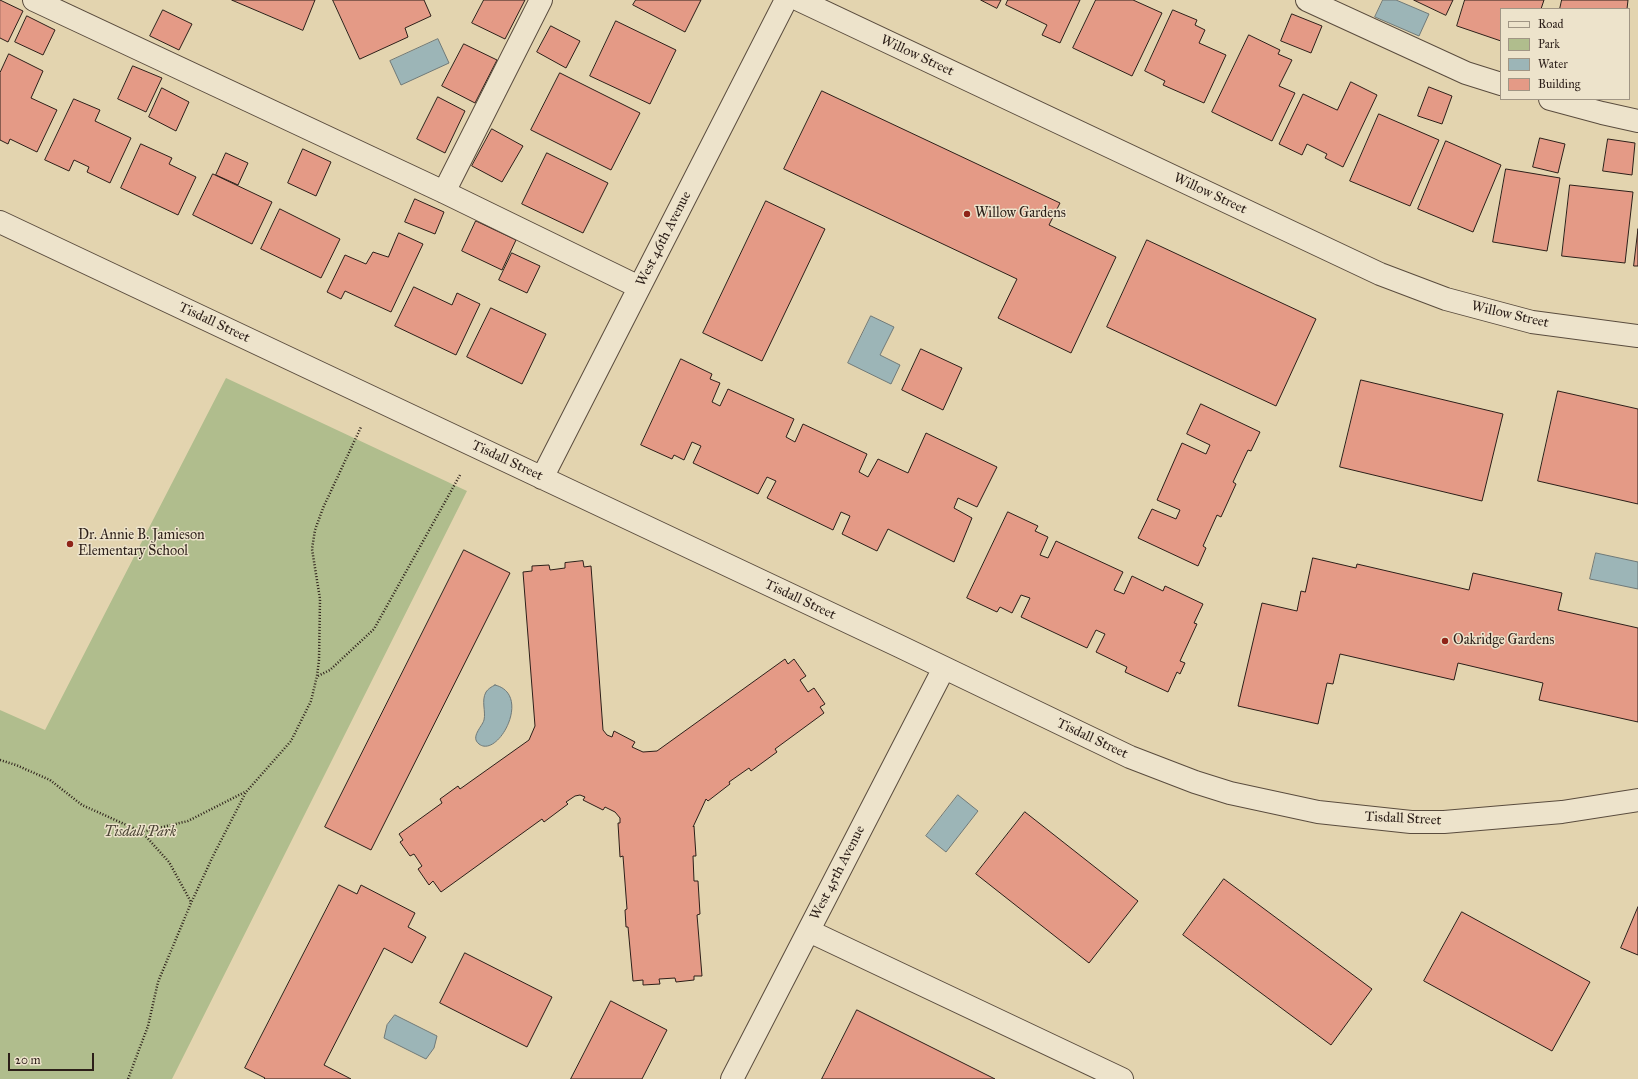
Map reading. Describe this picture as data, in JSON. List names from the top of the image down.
{
  "streets": {
    "street": [
      "Willow Street",
      "West 46th Avenue",
      "Tisdall Street",
      "West 45th Avenue"
    ]
  },
  "crossings": [
    ["West 46th Avenue", "Tisdall Street"],
    ["Tisdall Street", "West 45th Avenue"]
  ],
  "parks": ["Tisdall Park"],
  "places": ["Willow Gardens", "Dr. Annie B. Jamieson Elementary School", "Oakridge Gardens"],
  "legend": [
    "Road",
    "Park",
    "Water",
    "Building"
  ],
  "scale_bar": "20 m"
}
